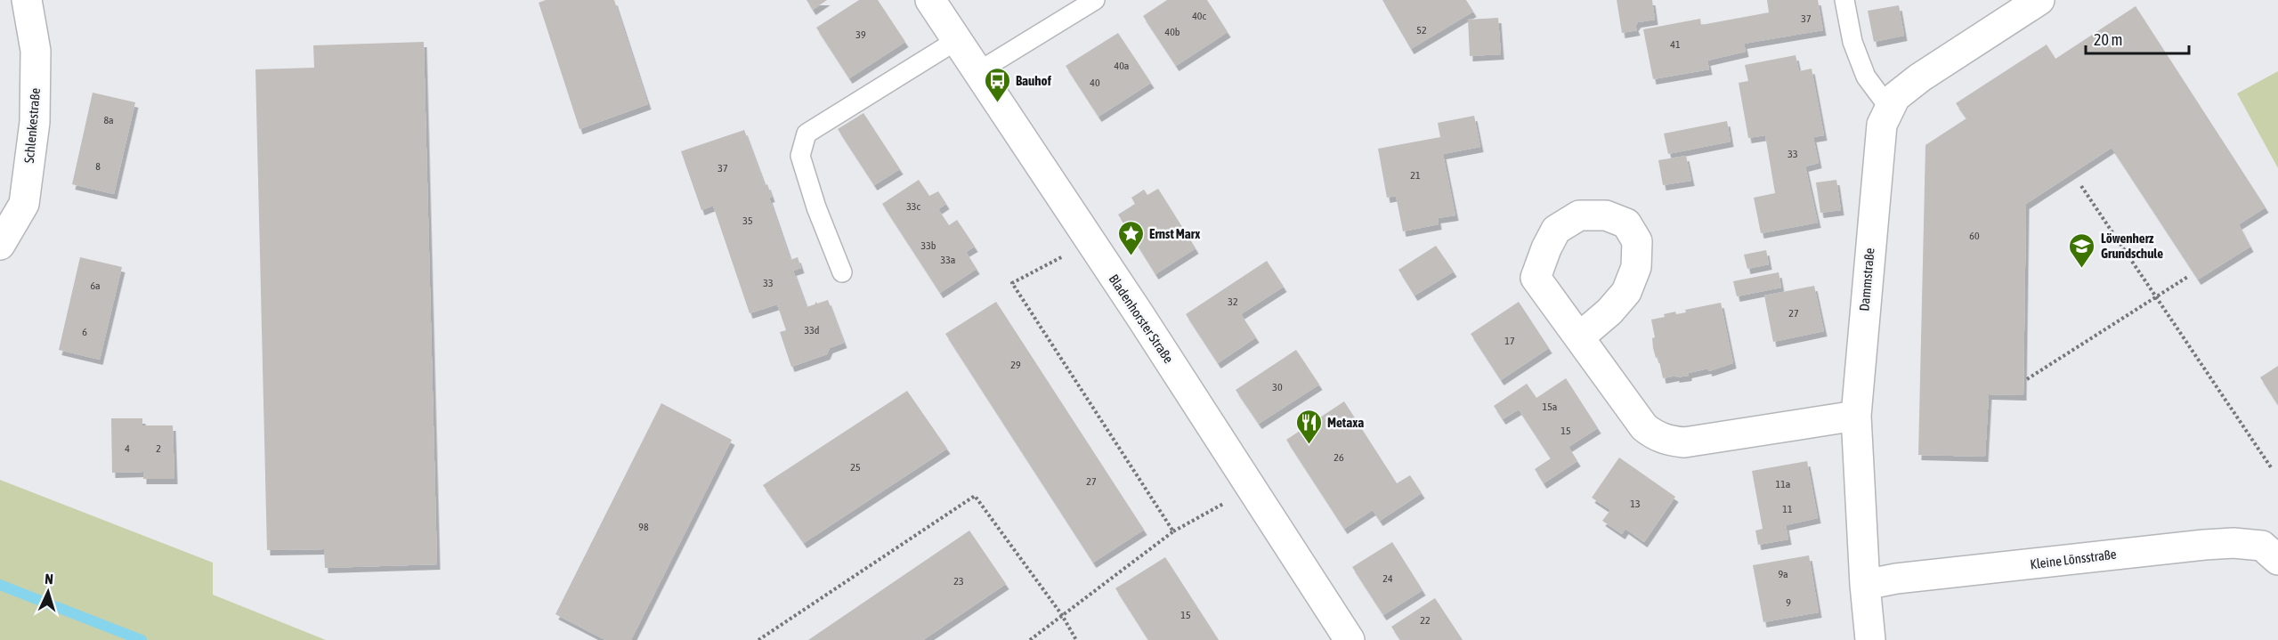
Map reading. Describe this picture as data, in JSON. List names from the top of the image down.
{
  "streets": {
    "street": [
      "Schlenkestraße",
      "Dammstraße",
      "Bladenhorster Straße",
      "Kleine Lönsstraße"
    ]
  },
  "crossings": [
    ["Dammstraße", "Kleine Lönsstraße"]
  ],
  "places": {
    "bus stop": ["Bauhof"],
    "place": ["Ernst Marx"],
    "school or university": ["Löwenherz Grundschule"],
    "restaurant": ["Metaxa"]
  },
  "house_numbers": [
    "40c",
    "37",
    "52",
    "40b",
    "39",
    "41",
    "40a",
    "40",
    "8a",
    "33",
    "8",
    "37",
    "21",
    "33c",
    "35",
    "60",
    "33b",
    "33a",
    "33",
    "6a",
    "32",
    "27",
    "33d",
    "6",
    "17",
    "29",
    "30",
    "15a",
    "15",
    "4",
    "2",
    "26",
    "25",
    "27",
    "11a",
    "13",
    "11",
    "98",
    "9a",
    "24",
    "23",
    "9",
    "15",
    "22"
  ],
  "scale_bar": "20 m",
  "north": "top"
}
